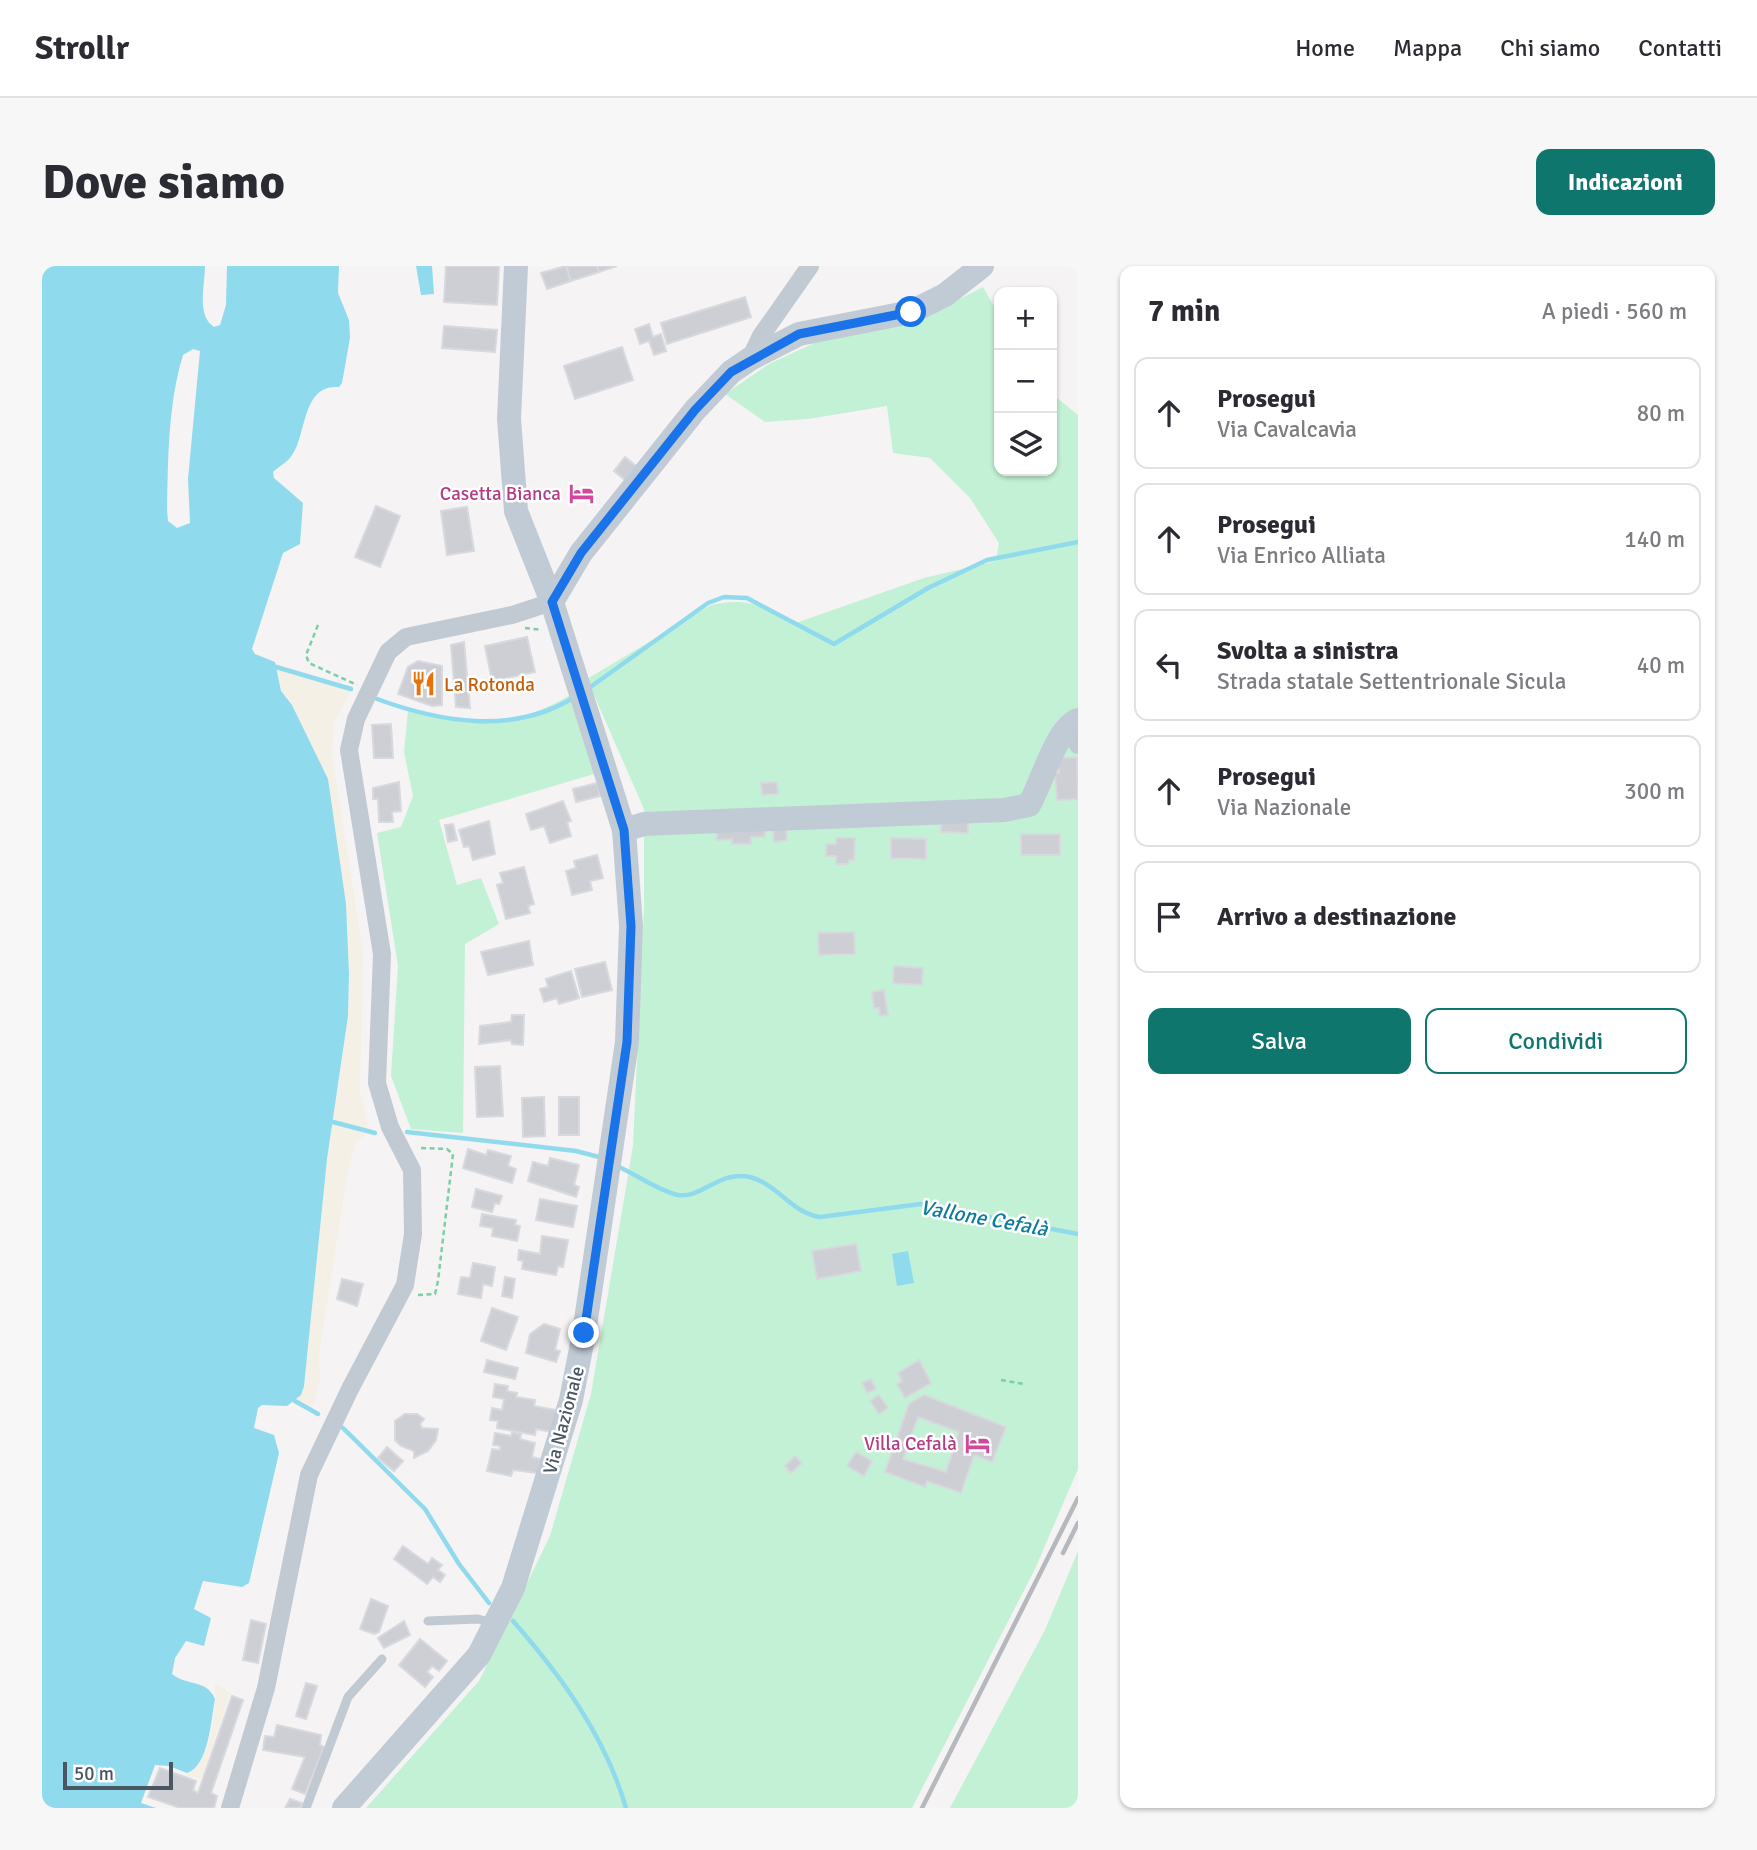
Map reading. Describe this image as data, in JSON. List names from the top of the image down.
{
  "streets": {
    "main road": ["Via Nazionale"]
  },
  "water": ["Vallone Cefalà"],
  "places": {
    "hotel": ["Casetta Bianca", "Villa Cefalà"],
    "restaurant": ["La Rotonda"]
  },
  "scale_bar": "50 m",
  "page": {
    "header": "Strollr",
    "nav": [
      "Home",
      "Mappa",
      "Chi siamo",
      "Contatti"
    ],
    "buttons": [
      "Indicazioni",
      ["Salva", "Condividi"]
    ],
    "title": "Dove siamo",
    "heading": ["7 min", "A piedi · 560 m"],
    "map_buttons": ["+", "−"],
    "list": [
      ["Prosegui", "Via Cavalcavia", "80 m"],
      ["Prosegui", "Via Enrico Alliata", "140 m"],
      ["Svolta a sinistra", "Strada statale Settentrionale Sicula", "40 m"],
      ["Prosegui", "Via Nazionale", "300 m"],
      "Arrivo a destinazione"
    ],
    "scale": "50 m"
  }
}
